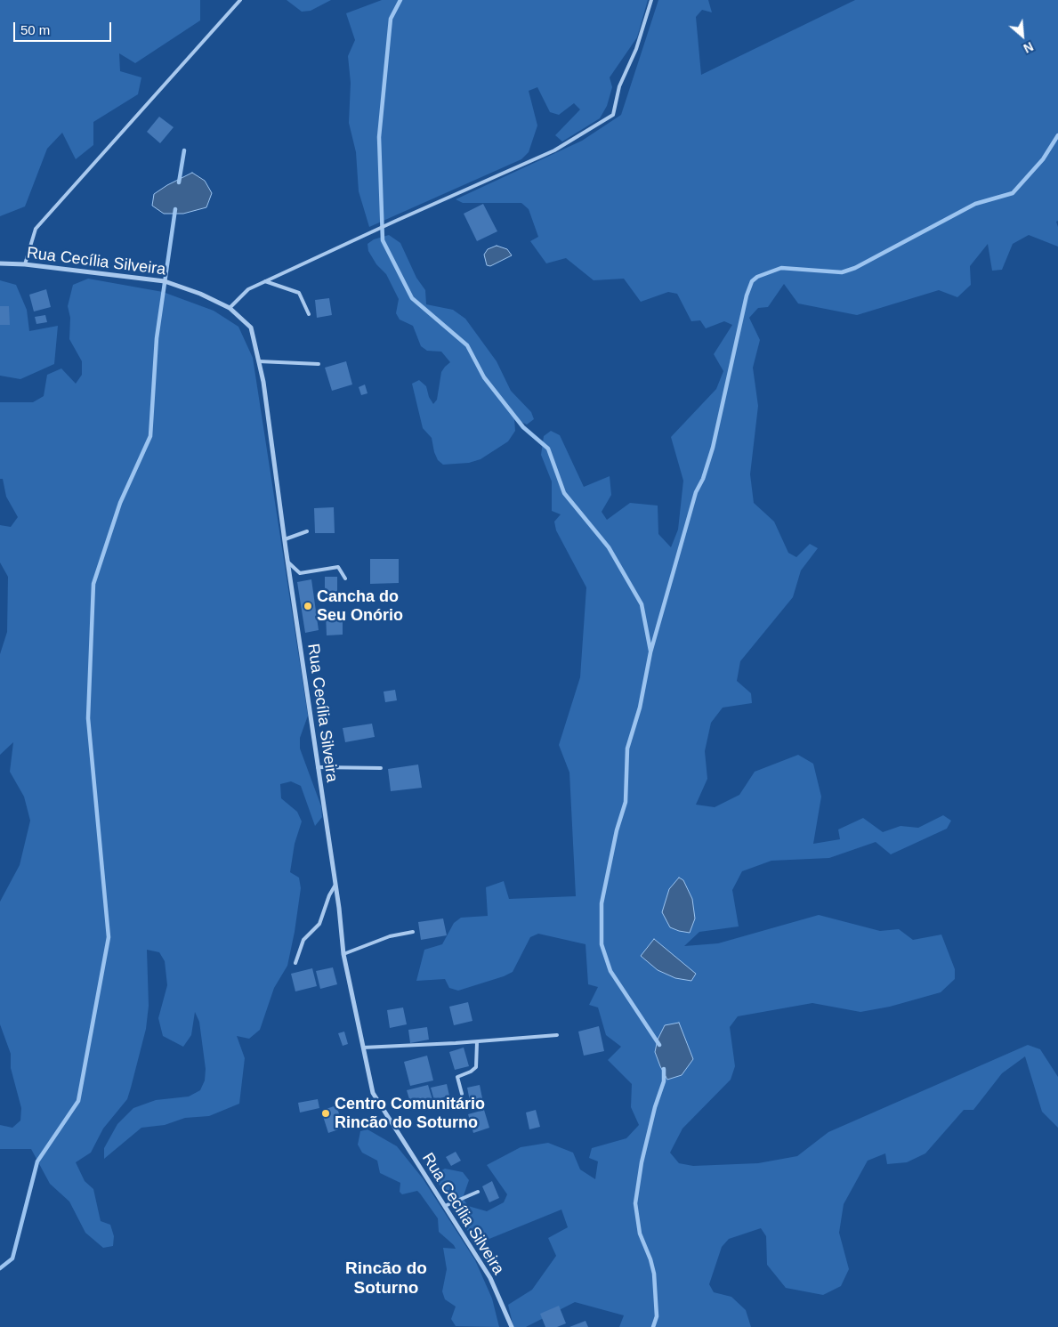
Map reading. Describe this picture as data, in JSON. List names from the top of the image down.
{
  "streets": {
    "street": ["Rua Cecília Silveira"]
  },
  "districts": ["Rincão do Soturno"],
  "places": ["Cancha do Seu Onório", "Centro Comunitário Rincão do Soturno"],
  "scale_bar": "50 m",
  "north": "bottom right"
}
